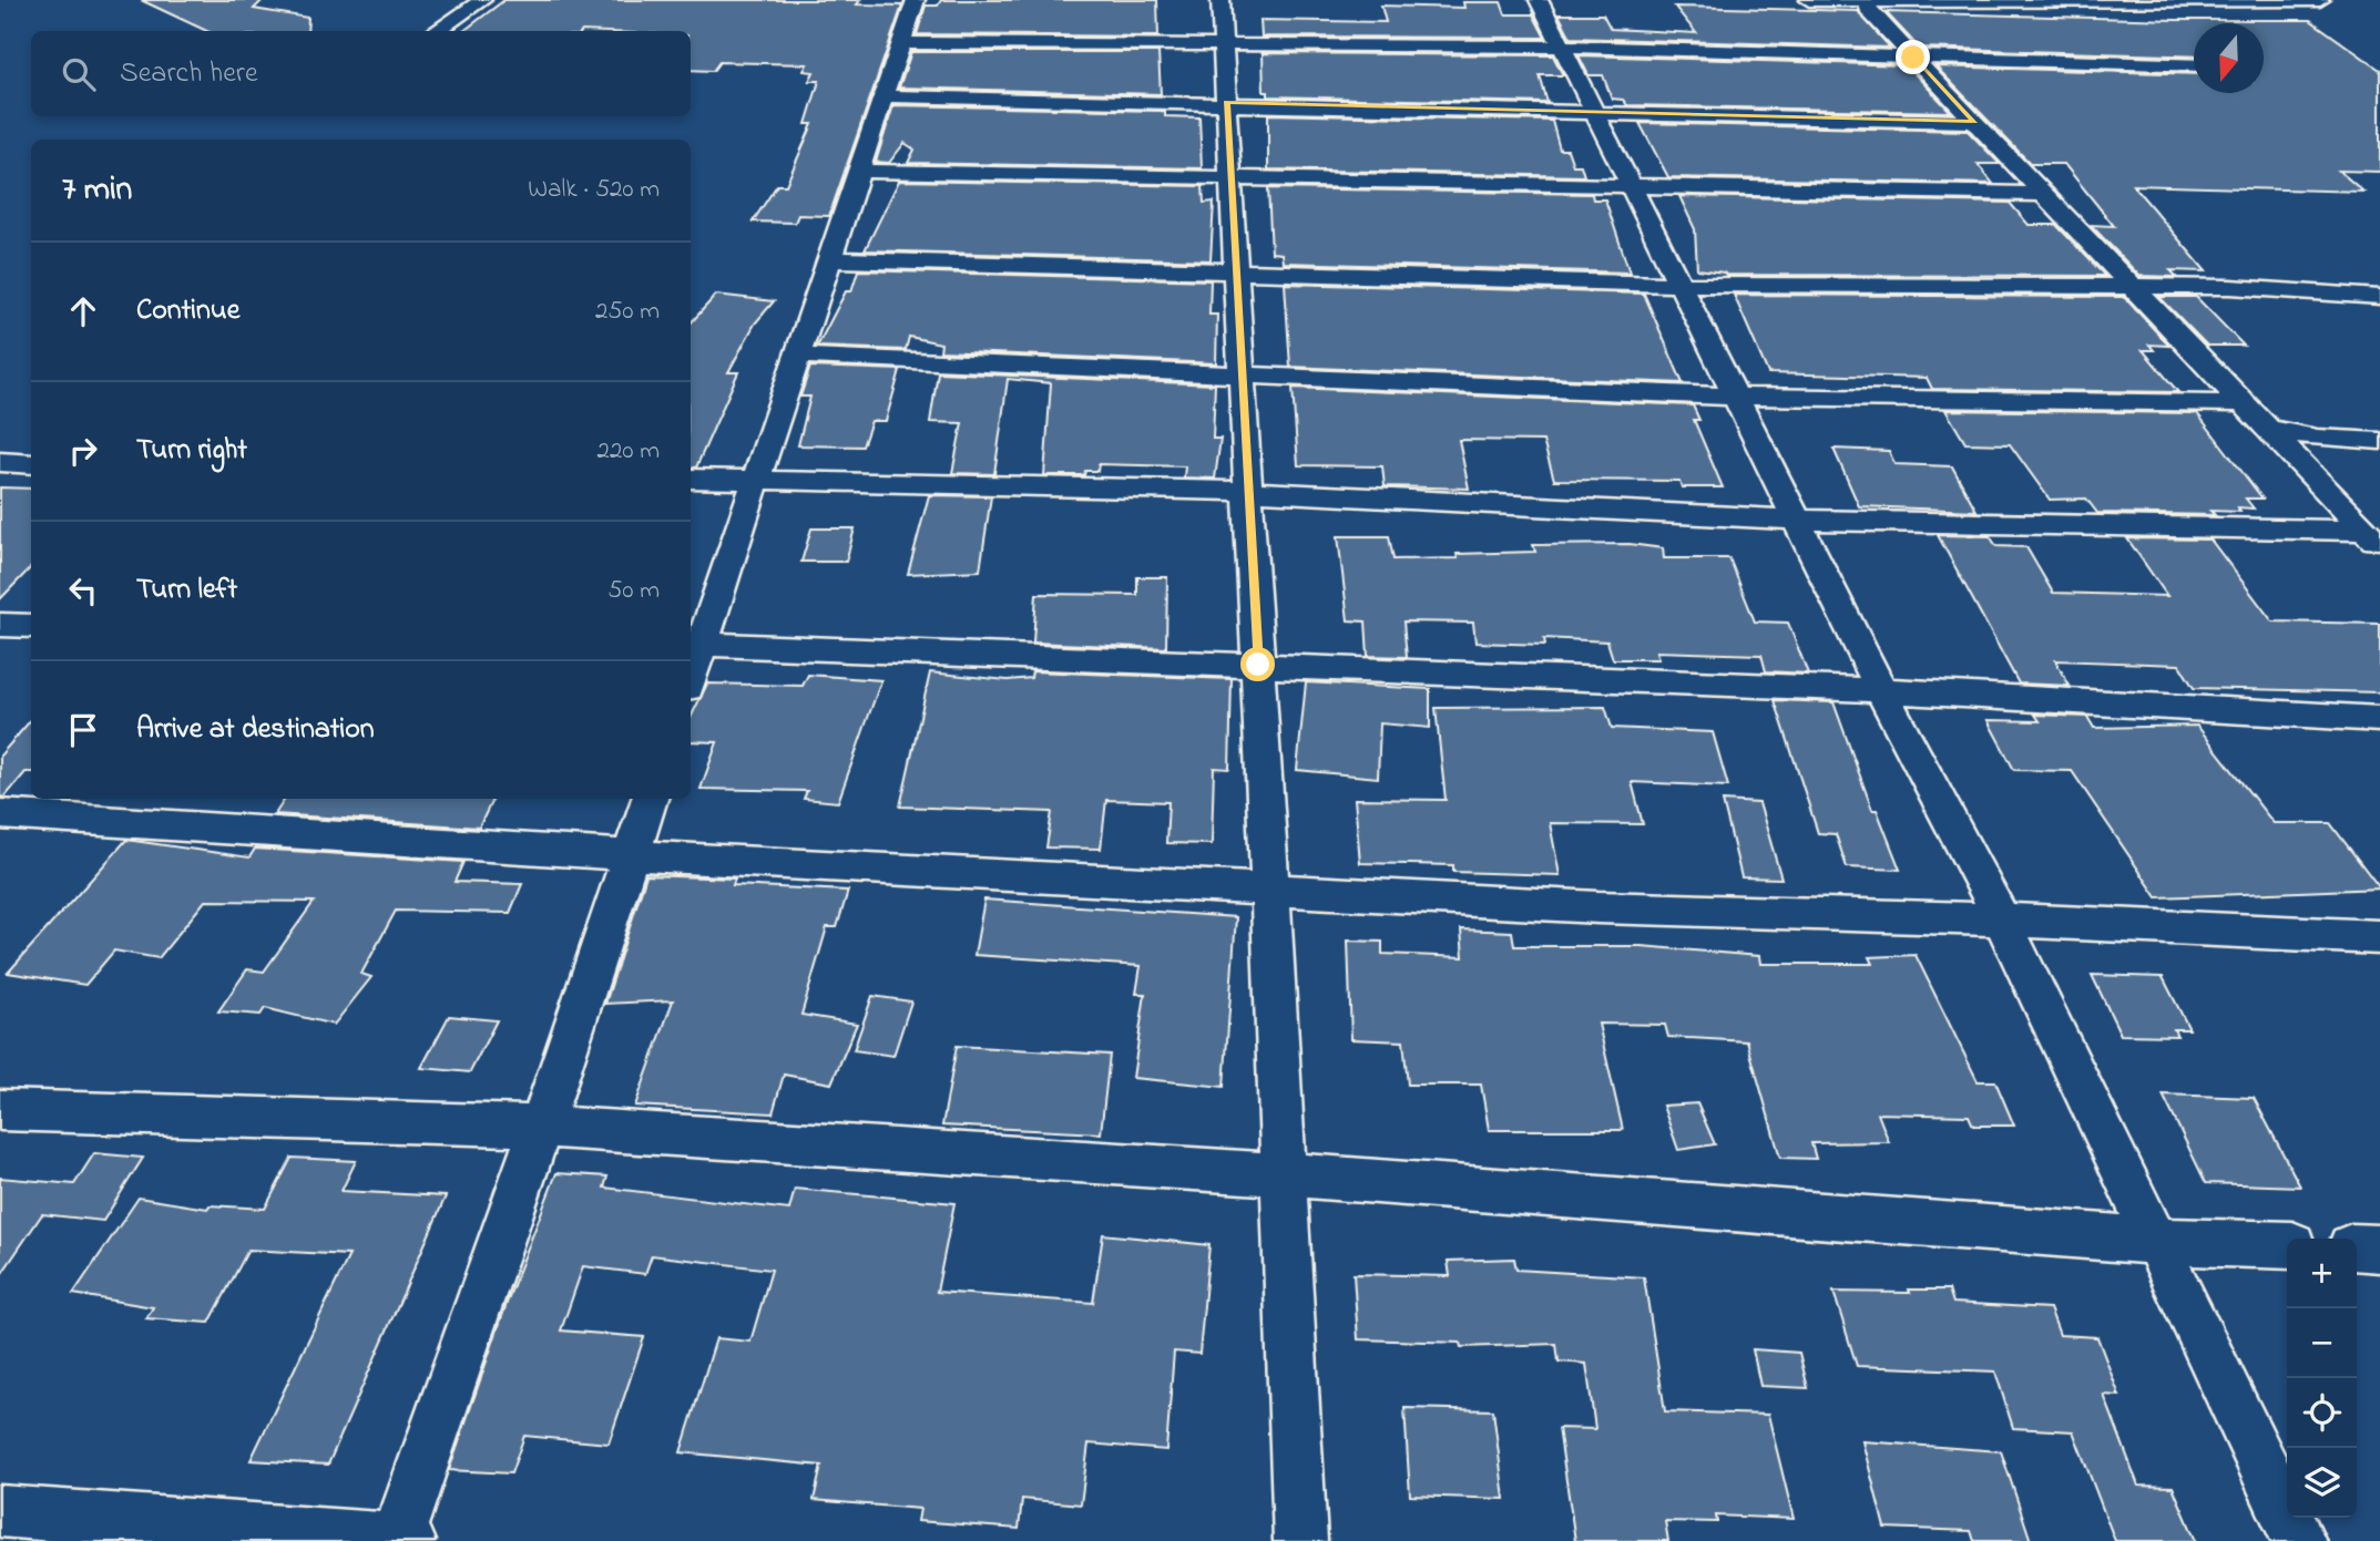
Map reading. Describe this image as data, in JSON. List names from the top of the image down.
{
  "north": "bottom",
  "page": {
    "search": "Search here",
    "heading": ["7 min", "Walk · 520 m"],
    "list": [
      ["Continue", "250 m"],
      ["Turn right", "220 m"],
      ["Turn left", "50 m"],
      "Arrive at destination"
    ],
    "map_buttons": ["+", "−"]
  }
}
